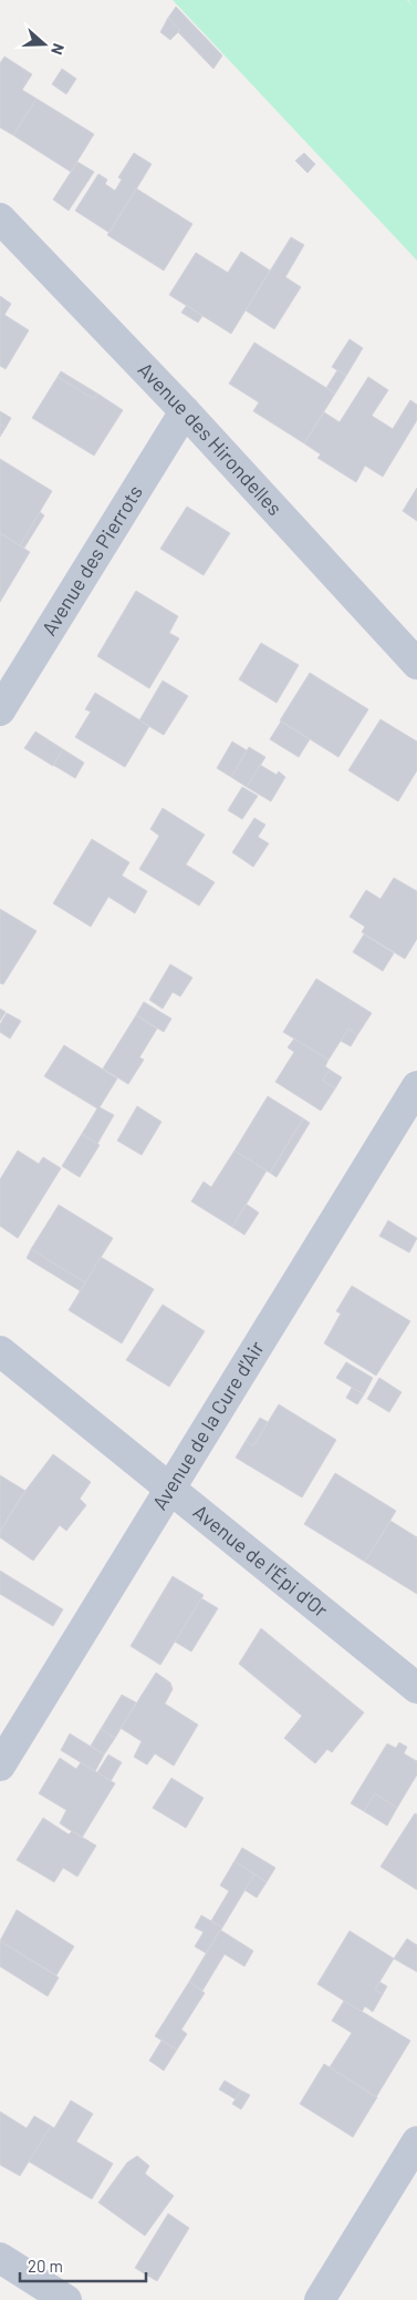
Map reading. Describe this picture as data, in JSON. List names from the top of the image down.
{
  "streets": {
    "street": [
      "Avenue des Hirondelles",
      "Avenue des Pierrots",
      "Avenue de la Cure d'Air",
      "Avenue de l'Épi d'Or"
    ]
  },
  "crossings": [
    ["Avenue des Hirondelles", "Avenue des Pierrots"],
    ["Avenue de la Cure d'Air", "Avenue de l'Épi d'Or"]
  ],
  "scale_bar": "20 m",
  "north": "right"
}
